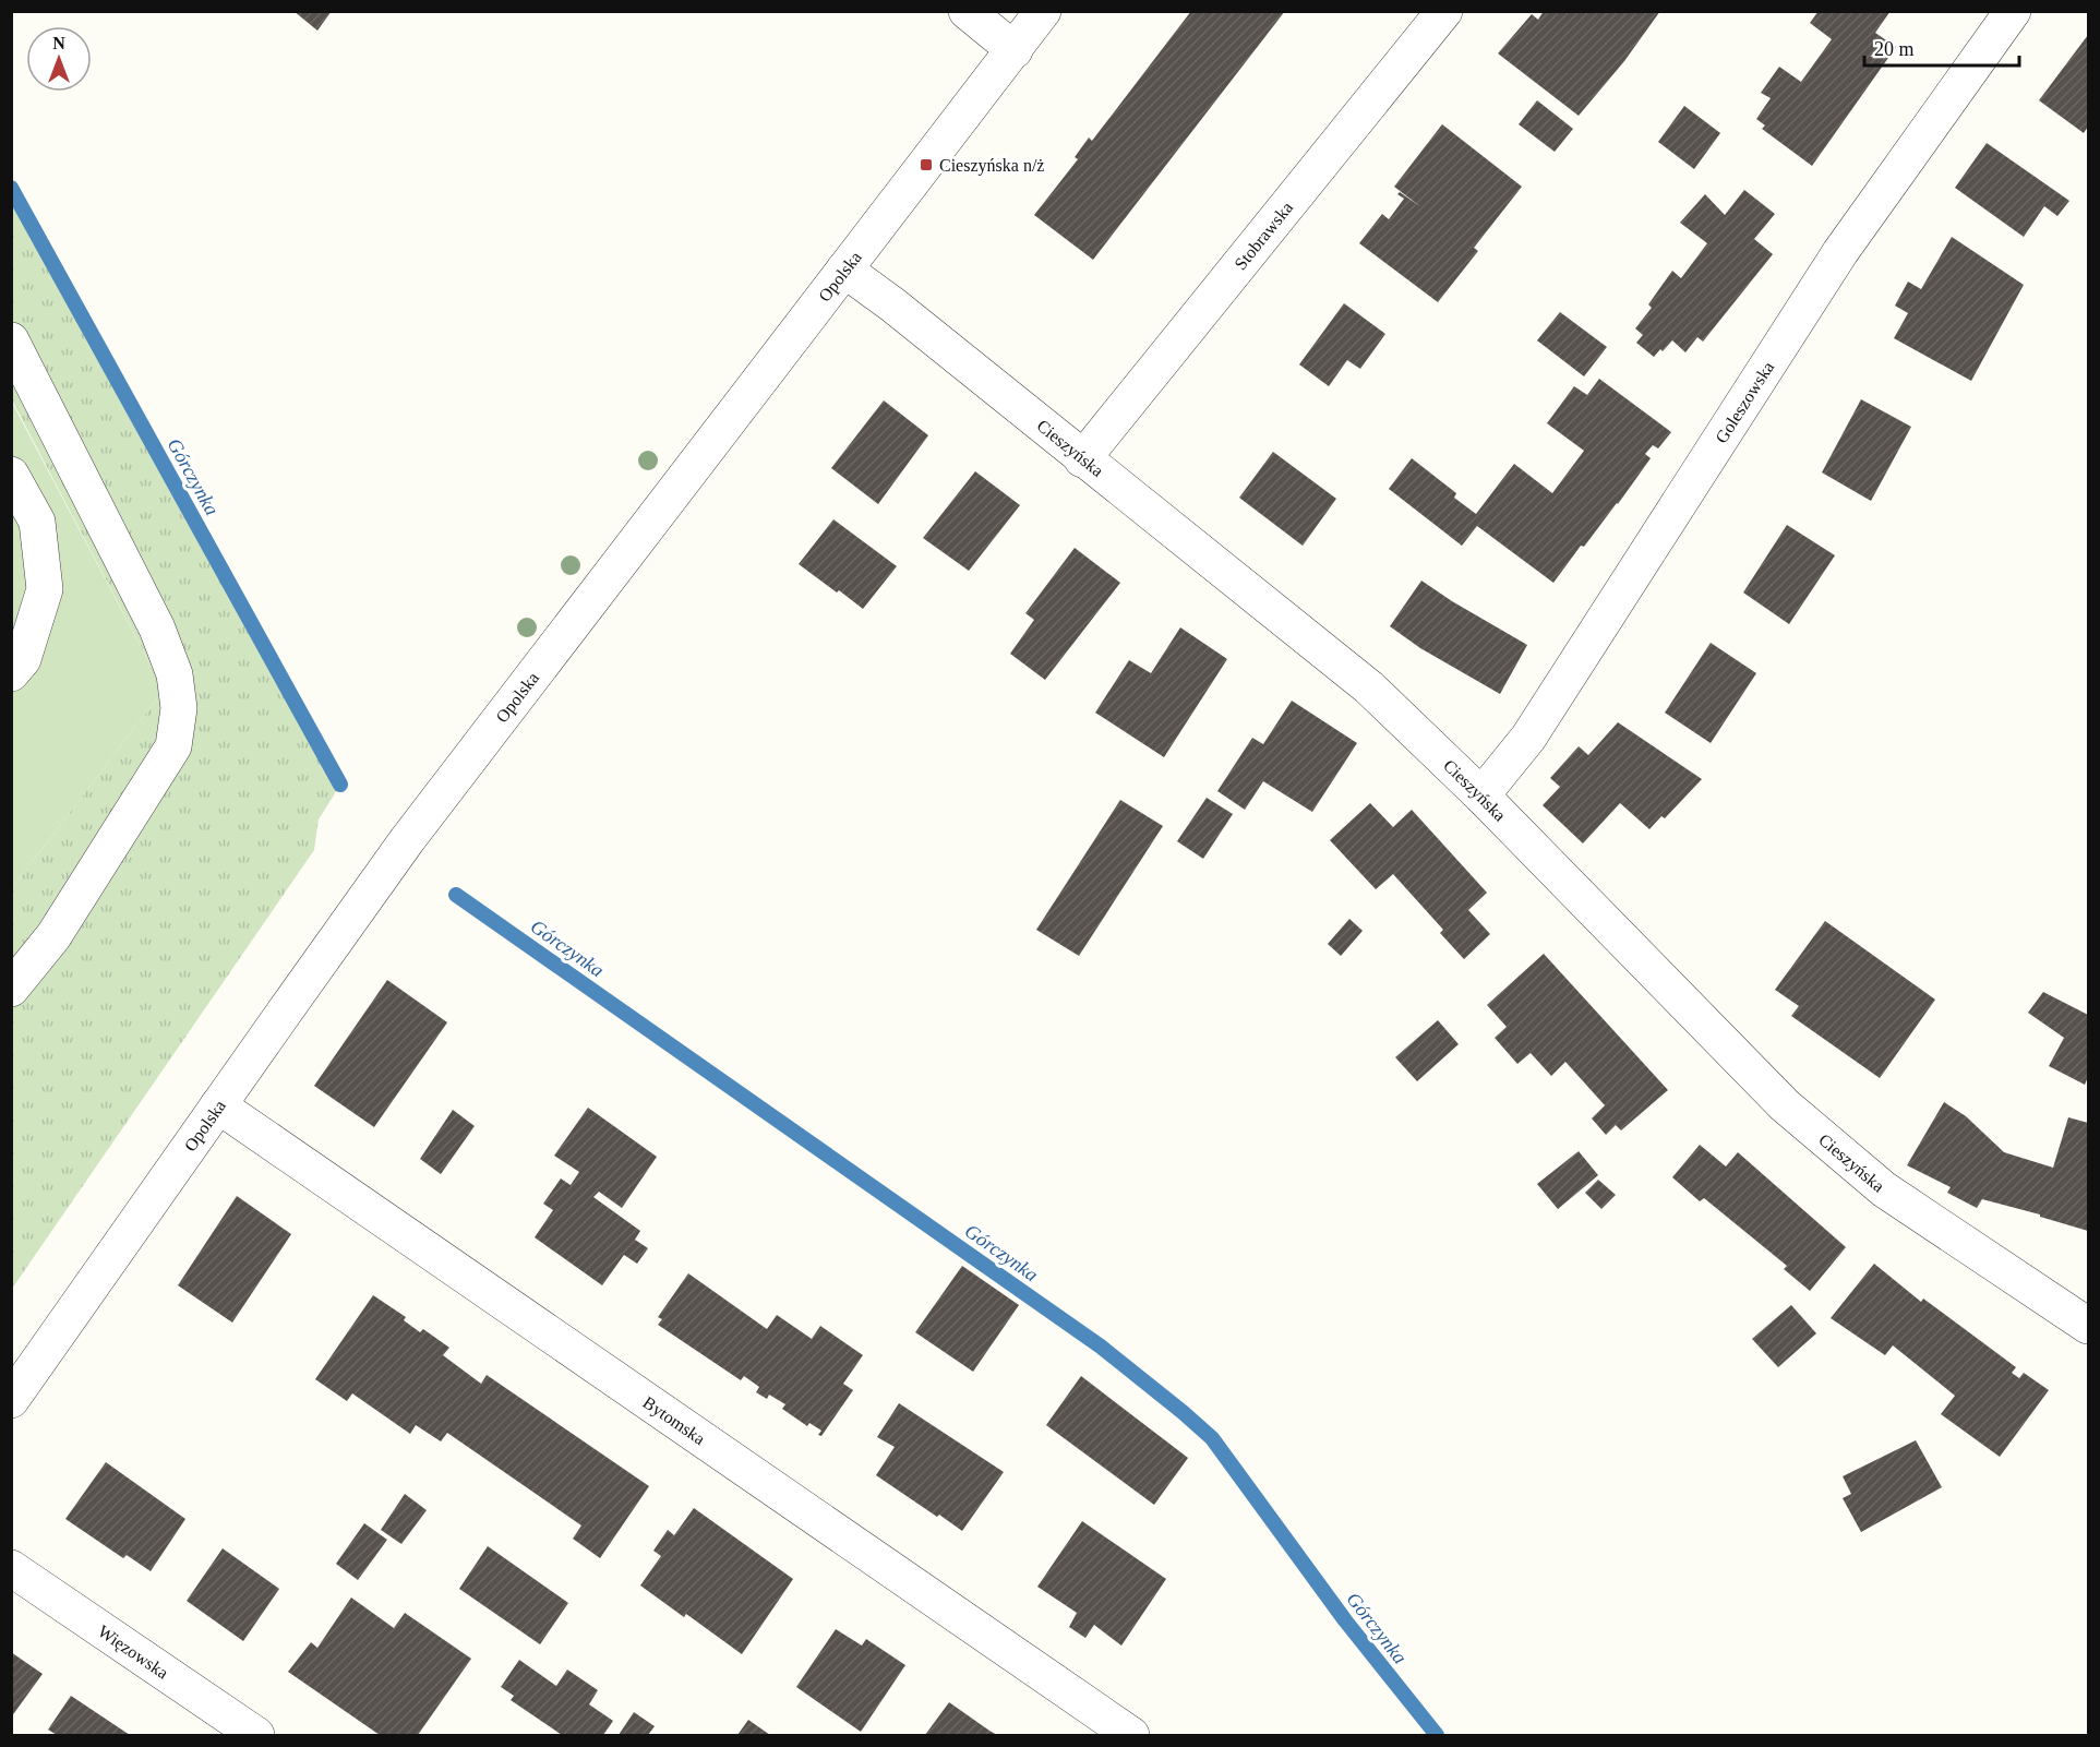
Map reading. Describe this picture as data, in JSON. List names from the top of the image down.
{
  "streets": {
    "street": [
      "Stobrawska",
      "Opolska",
      "Goleszowska",
      "Cieszyńska",
      "Bytomska",
      "Więzowska"
    ]
  },
  "crossings": [
    ["Stobrawska", "Cieszyńska"],
    ["Opolska", "Cieszyńska"],
    ["Opolska", "Bytomska"],
    ["Goleszowska", "Cieszyńska"]
  ],
  "water": ["Górczynka"],
  "places": {
    "transit": ["Cieszyńska n/ż"]
  },
  "scale_bar": "20 m",
  "north": "top"
}
